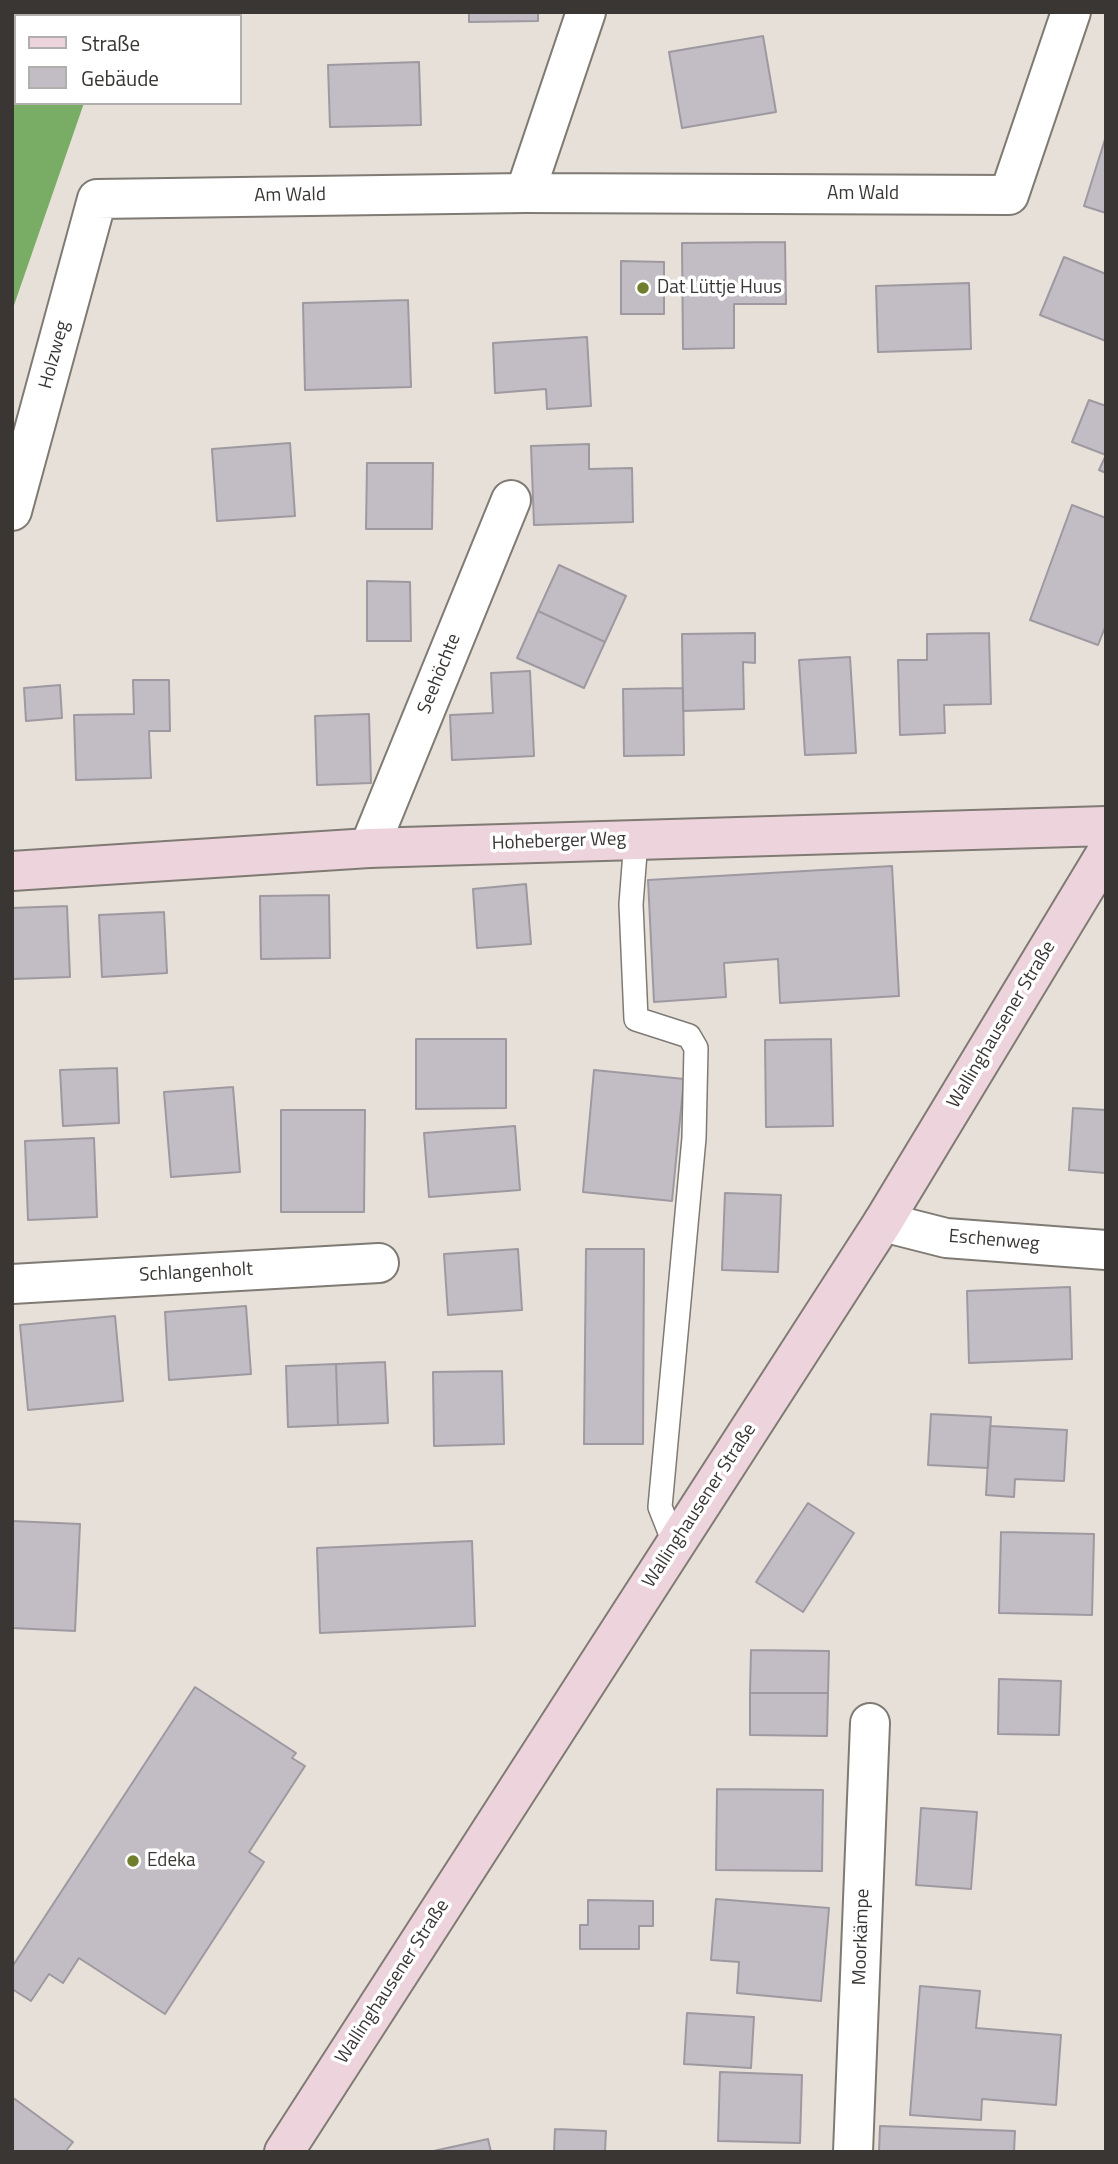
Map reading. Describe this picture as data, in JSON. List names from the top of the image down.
{
  "streets": {
    "street": [
      "Am Wald",
      "Holzweg",
      "Seehöchte",
      "Hoheberger Weg",
      "Wallinghausener Straße",
      "Eschenweg",
      "Schlangenholt",
      "Moorkämpe"
    ]
  },
  "crossings": [
    ["Am Wald", "Holzweg"],
    ["Seehöchte", "Hoheberger Weg"],
    ["Wallinghausener Straße", "Eschenweg"]
  ],
  "places": ["Dat Lüttje Huus", "Edeka"],
  "legend": ["Straße", "Gebäude"]
}
